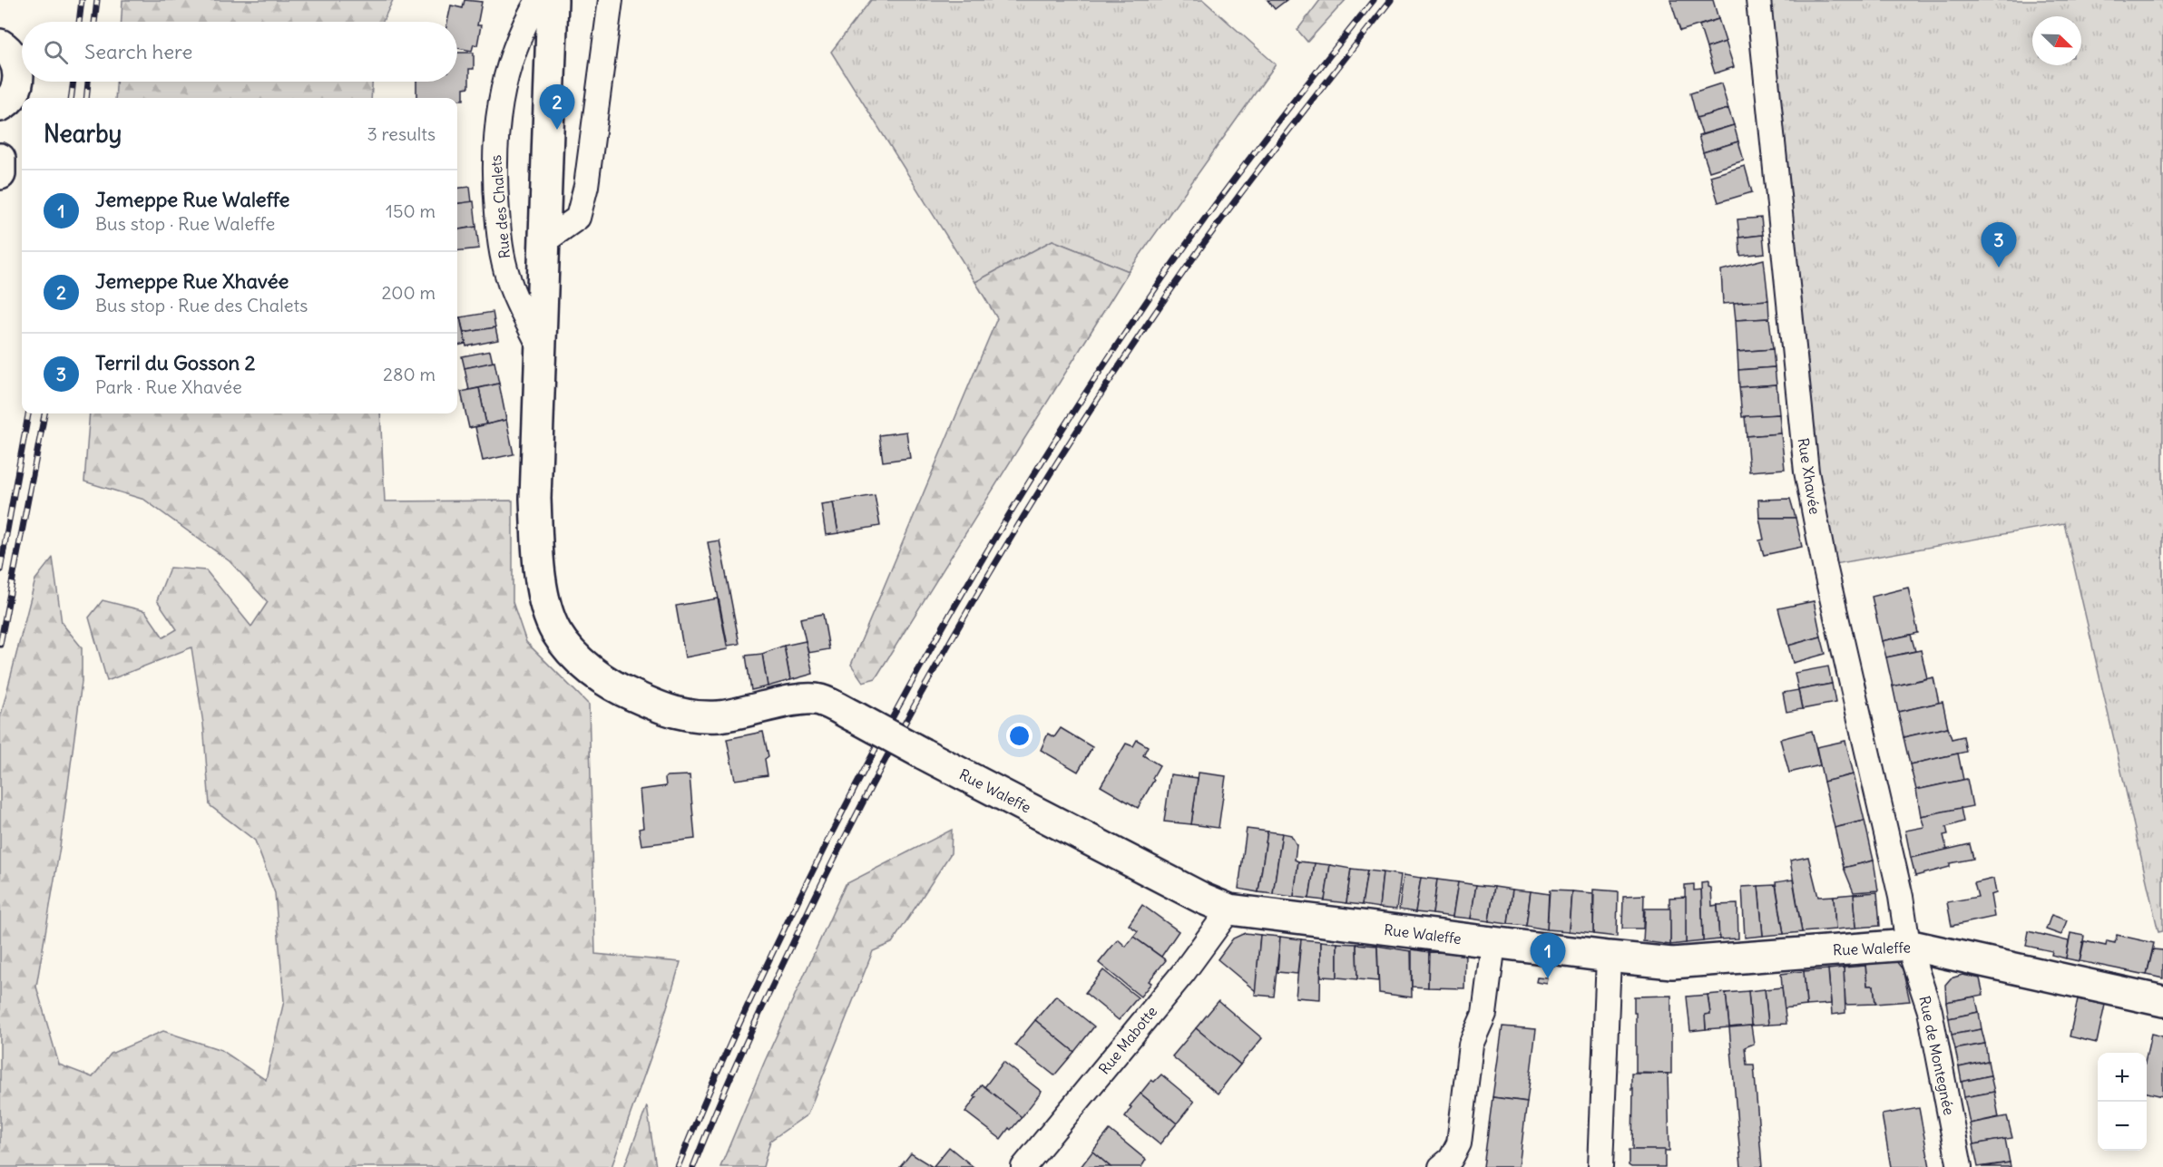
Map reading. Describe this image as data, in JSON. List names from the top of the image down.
{
  "streets": {
    "street": [
      "Rue des Chalets",
      "Rue Xhavée",
      "Rue Waleffe",
      "Rue Mabotte",
      "Rue de Montegnée"
    ]
  },
  "crossings": [
    ["Rue des Chalets", "Rue Waleffe"],
    ["Rue Xhavée", "Rue Waleffe"],
    ["Rue Xhavée", "Rue de Montegnée"],
    ["Rue Waleffe", "Rue Mabotte"],
    ["Rue Waleffe", "Rue de Montegnée"]
  ],
  "north": "bottom right",
  "page": {
    "search": "Search here",
    "pins": ["2", "3", "1"],
    "heading": ["Nearby", "3 results"],
    "list": [
      {
        "mark": "1",
        "name": "Jemeppe Rue Waleffe",
        "note": "Bus stop · Rue Waleffe",
        "value": "150 m"
      },
      {
        "mark": "2",
        "name": "Jemeppe Rue Xhavée",
        "note": "Bus stop · Rue des Chalets",
        "value": "200 m"
      },
      {
        "mark": "3",
        "name": "Terril du Gosson 2",
        "note": "Park · Rue Xhavée",
        "value": "280 m"
      }
    ],
    "map_buttons": ["+", "−"]
  }
}
